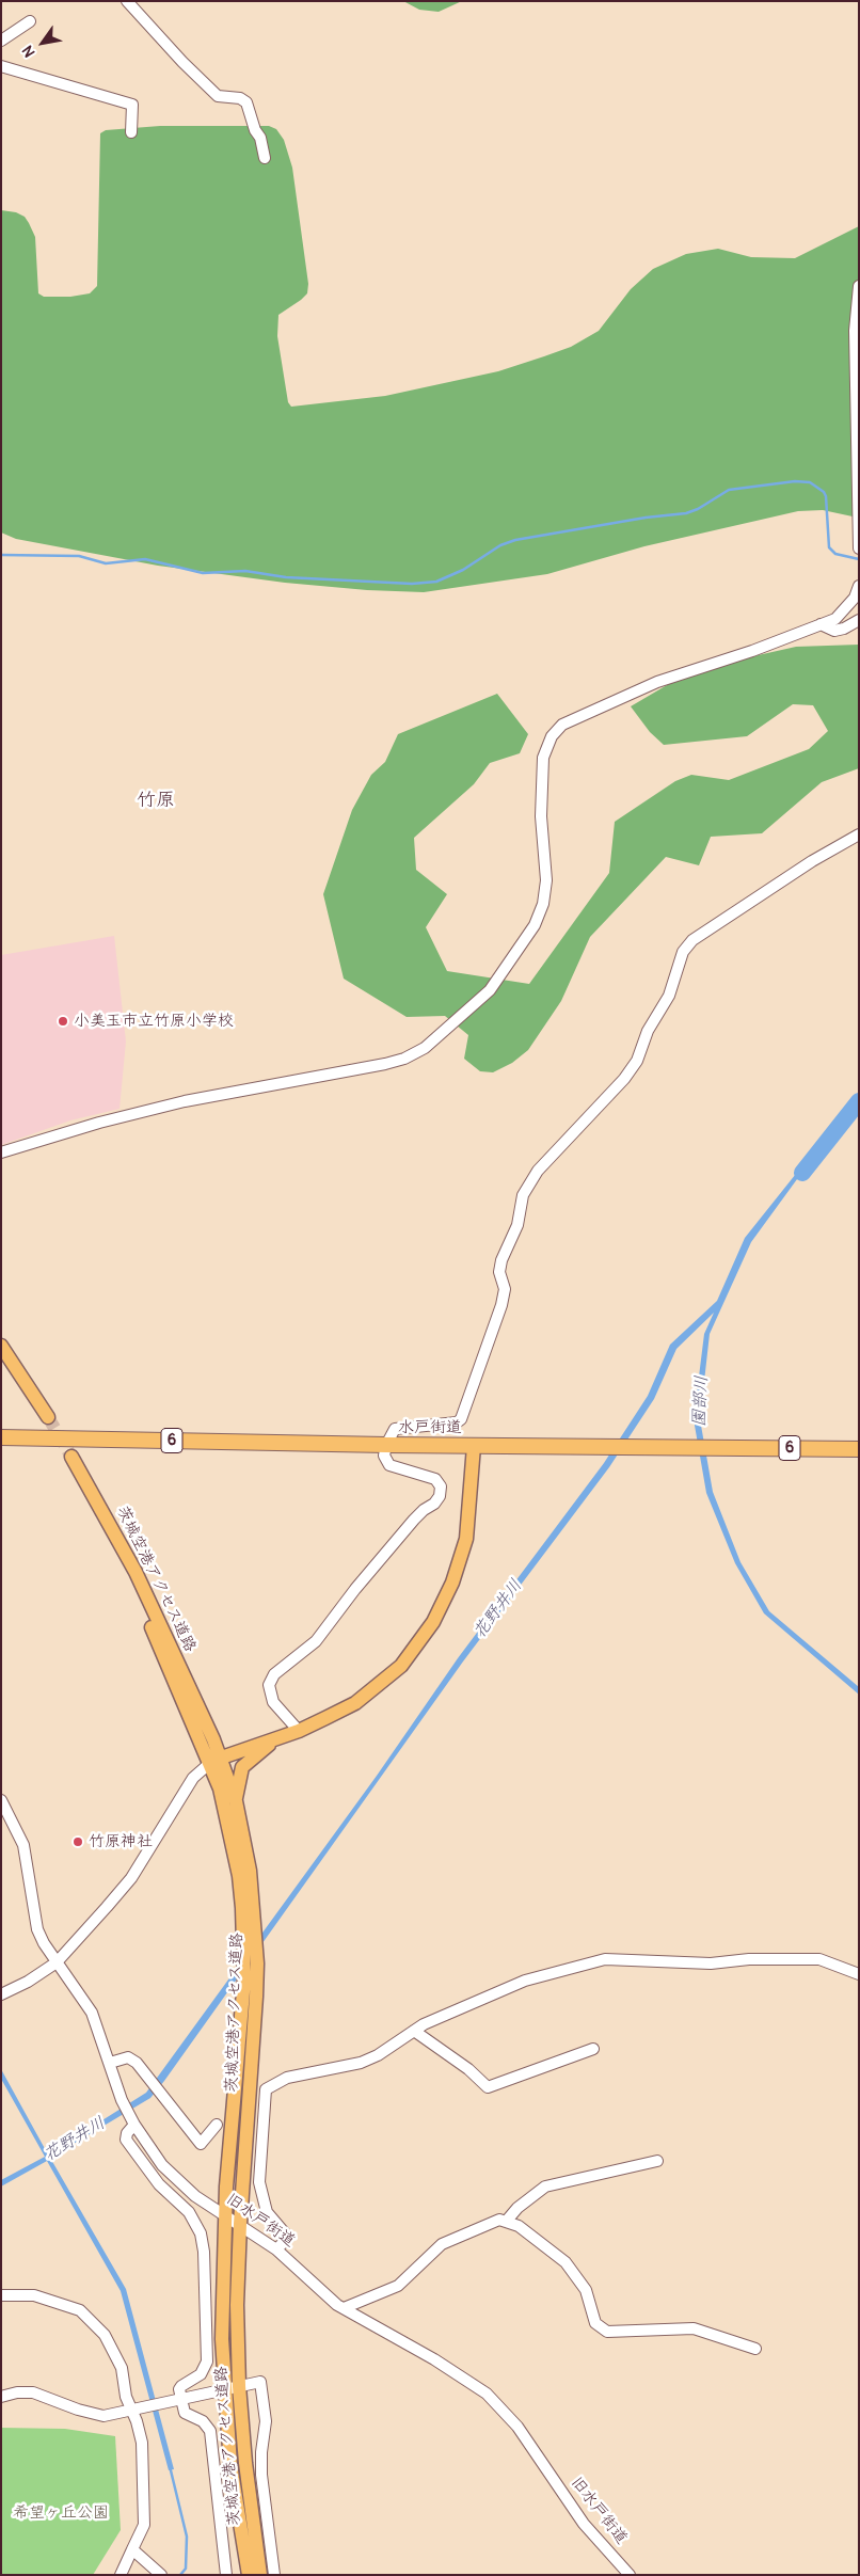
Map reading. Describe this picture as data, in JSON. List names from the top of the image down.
{
  "streets": {
    "highway": ["水戸街道", "6"],
    "main road": ["茨城空港アクセス道路"],
    "street": ["旧水戸街道"]
  },
  "crossings": [
    ["茨城空港アクセス道路", "旧水戸街道"]
  ],
  "districts": ["竹原"],
  "water": ["園部川", "花野井川"],
  "parks": ["希望ヶ丘公園"],
  "places": ["小美玉市立竹原小学校", "竹原神社"],
  "north": "bottom left"
}
